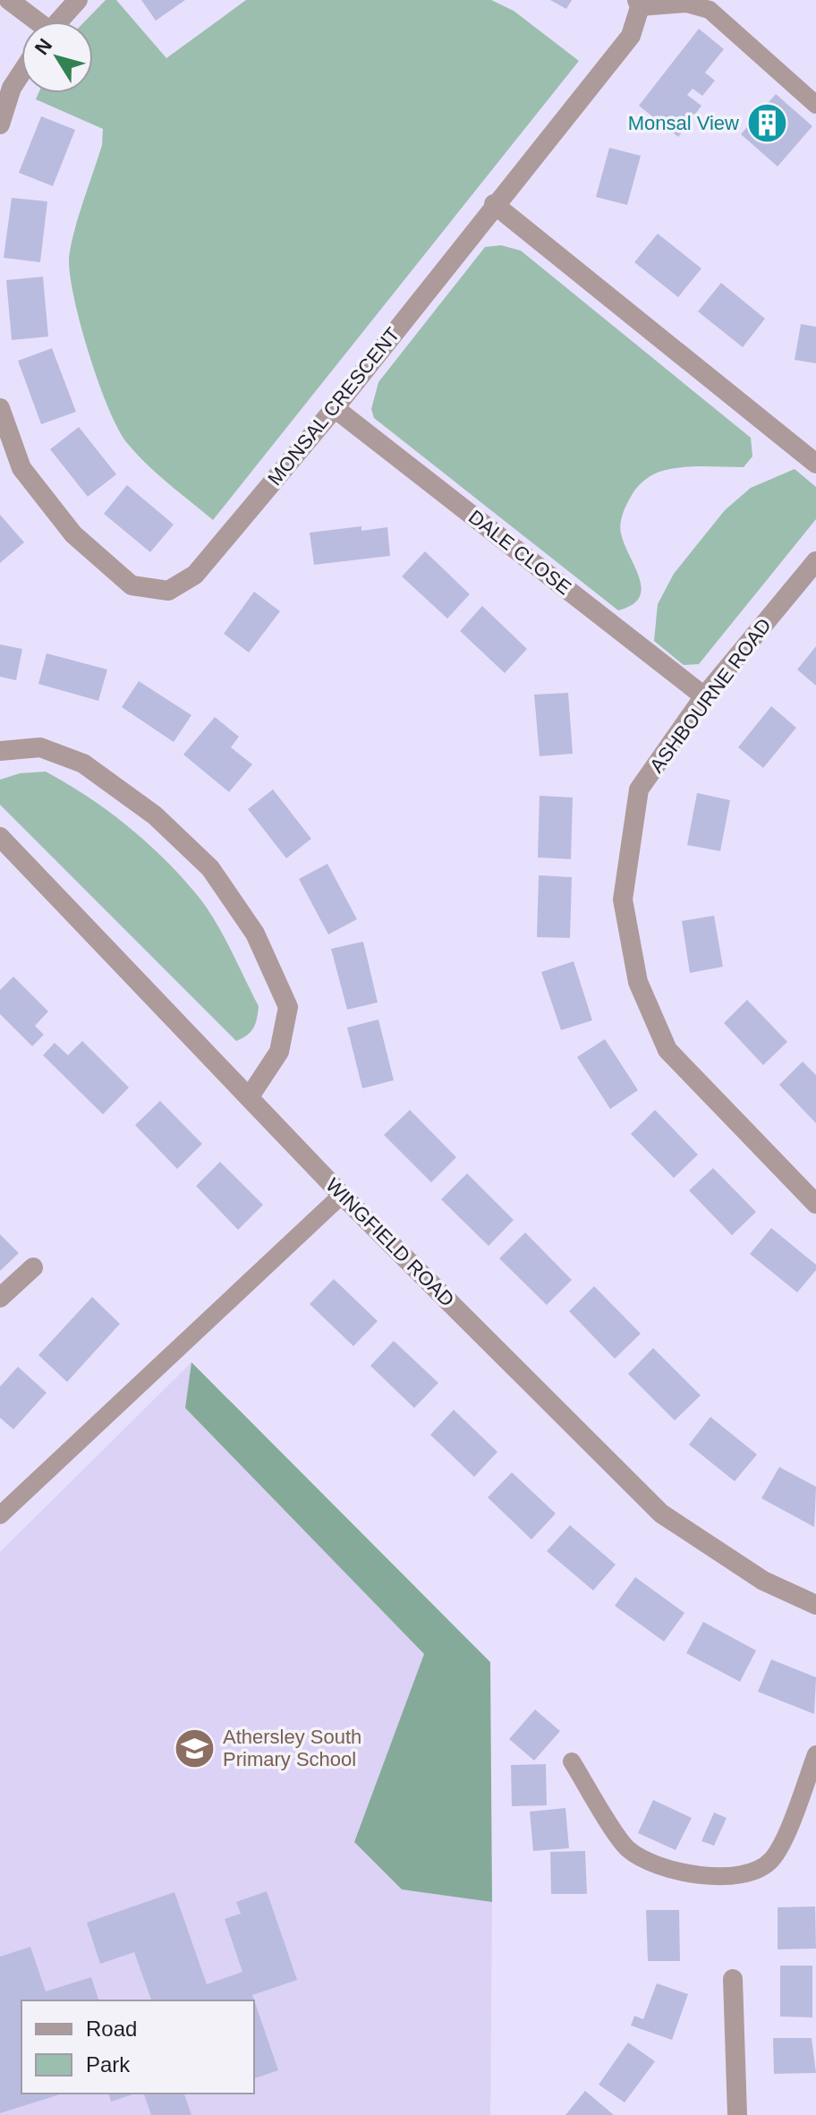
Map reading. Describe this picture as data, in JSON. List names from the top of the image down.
{
  "streets": {
    "street": [
      "MONSAL CRESCENT",
      "DALE CLOSE",
      "ASHBOURNE ROAD",
      "WINGFIELD ROAD"
    ]
  },
  "crossings": [
    ["MONSAL CRESCENT", "DALE CLOSE"],
    ["DALE CLOSE", "ASHBOURNE ROAD"]
  ],
  "places": {
    "building": ["Monsal View"],
    "school or university": ["Athersley South Primary School"]
  },
  "legend": ["Road", "Park"],
  "north": "top left"
}
